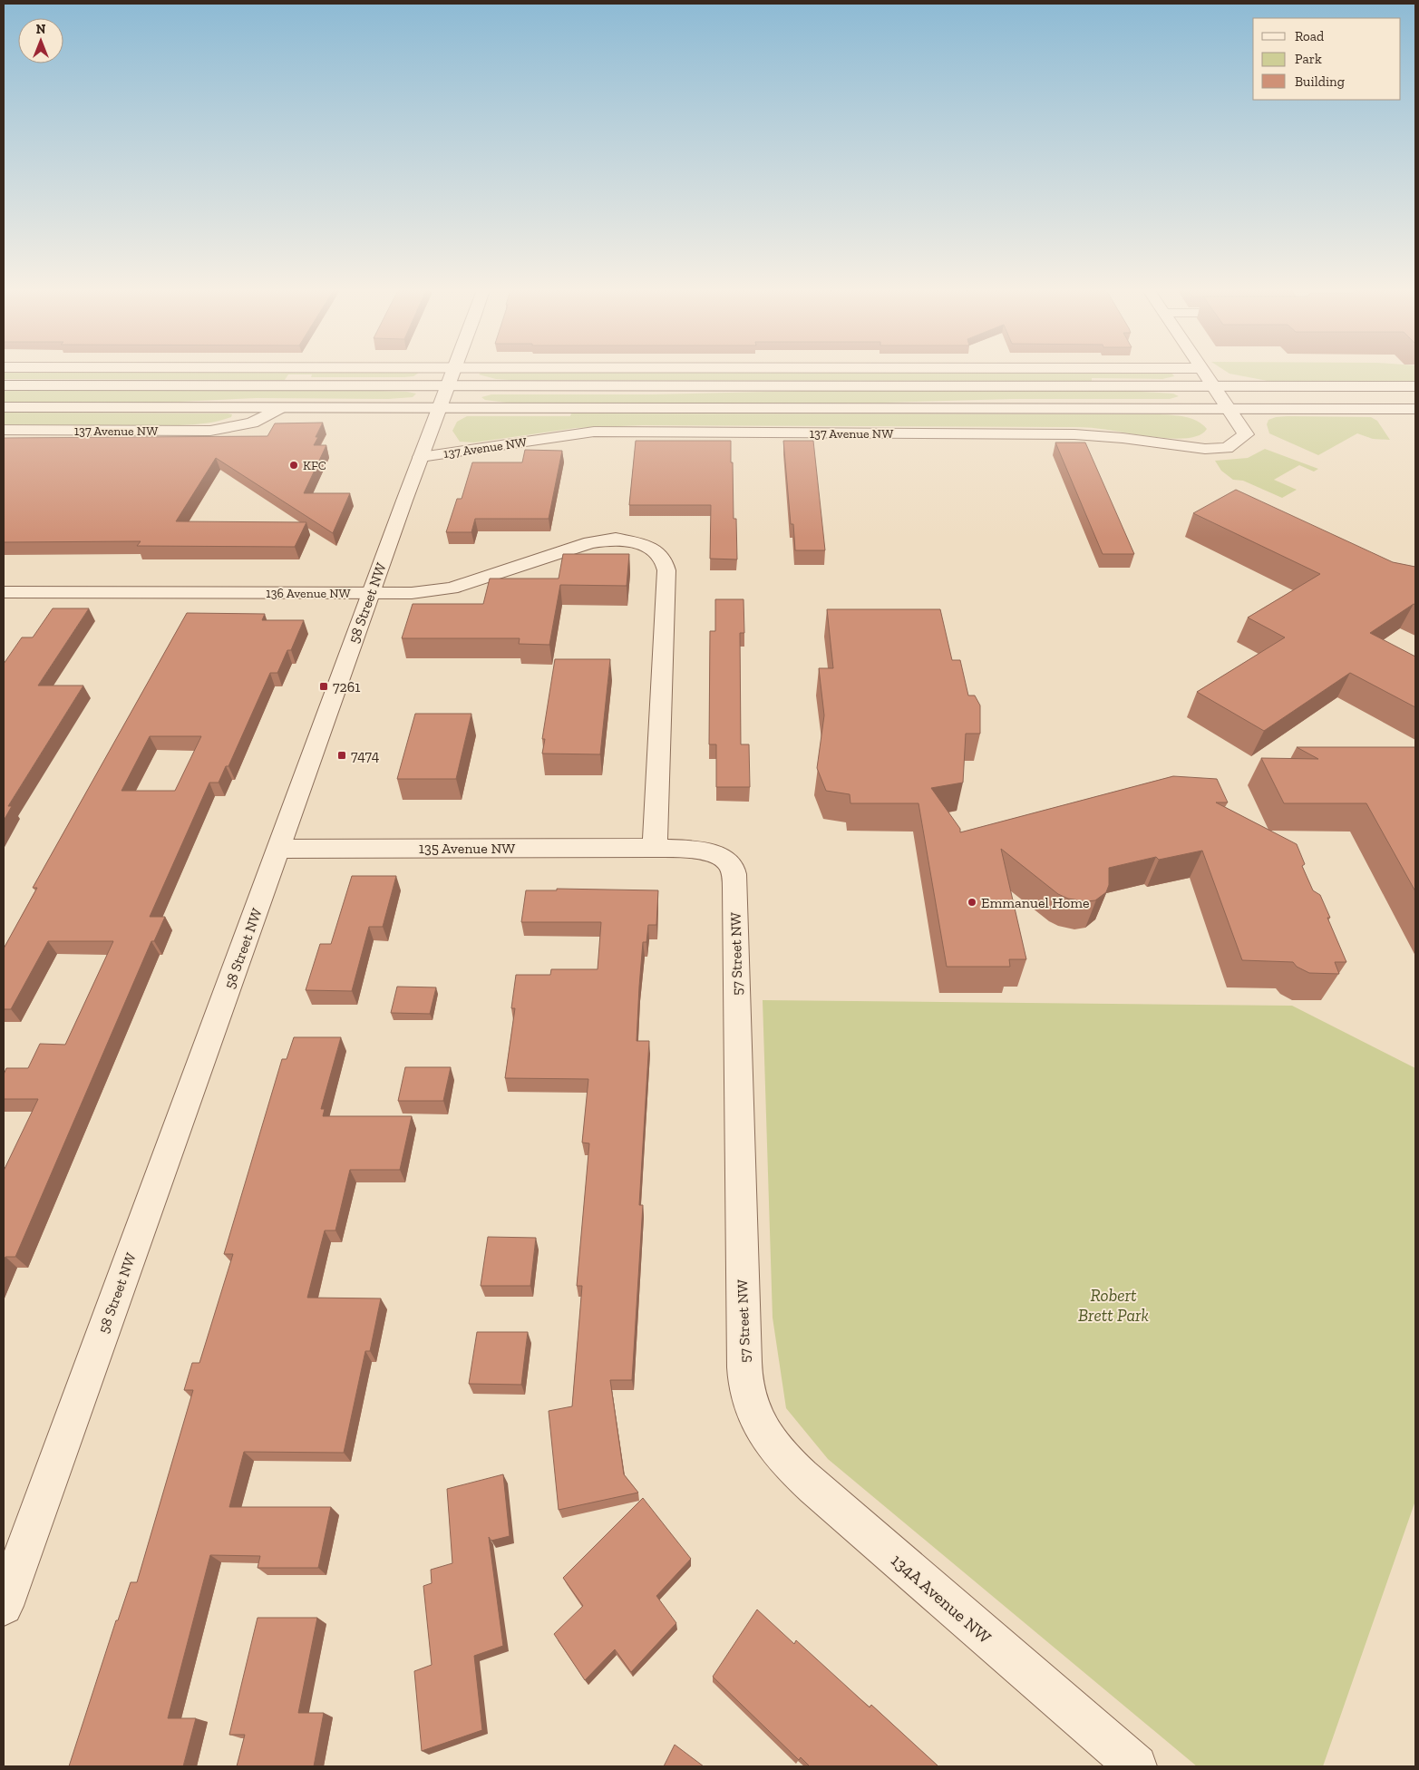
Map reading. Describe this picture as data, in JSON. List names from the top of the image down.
{
  "streets": {
    "street": [
      "137 Avenue NW",
      "136 Avenue NW",
      "58 Street NW",
      "135 Avenue NW",
      "57 Street NW",
      "134A Avenue NW"
    ]
  },
  "crossings": [
    ["137 Avenue NW", "58 Street NW"],
    ["136 Avenue NW", "58 Street NW"],
    ["136 Avenue NW", "135 Avenue NW"],
    ["136 Avenue NW", "57 Street NW"],
    ["58 Street NW", "135 Avenue NW"],
    ["135 Avenue NW", "57 Street NW"],
    ["57 Street NW", "134A Avenue NW"]
  ],
  "parks": ["Robert Brett Park"],
  "places": {
    "other": ["KFC", "Emmanuel Home"],
    "transit": ["7261", "7474"]
  },
  "legend": ["Road", "Park", "Building"],
  "north": "top"
}
